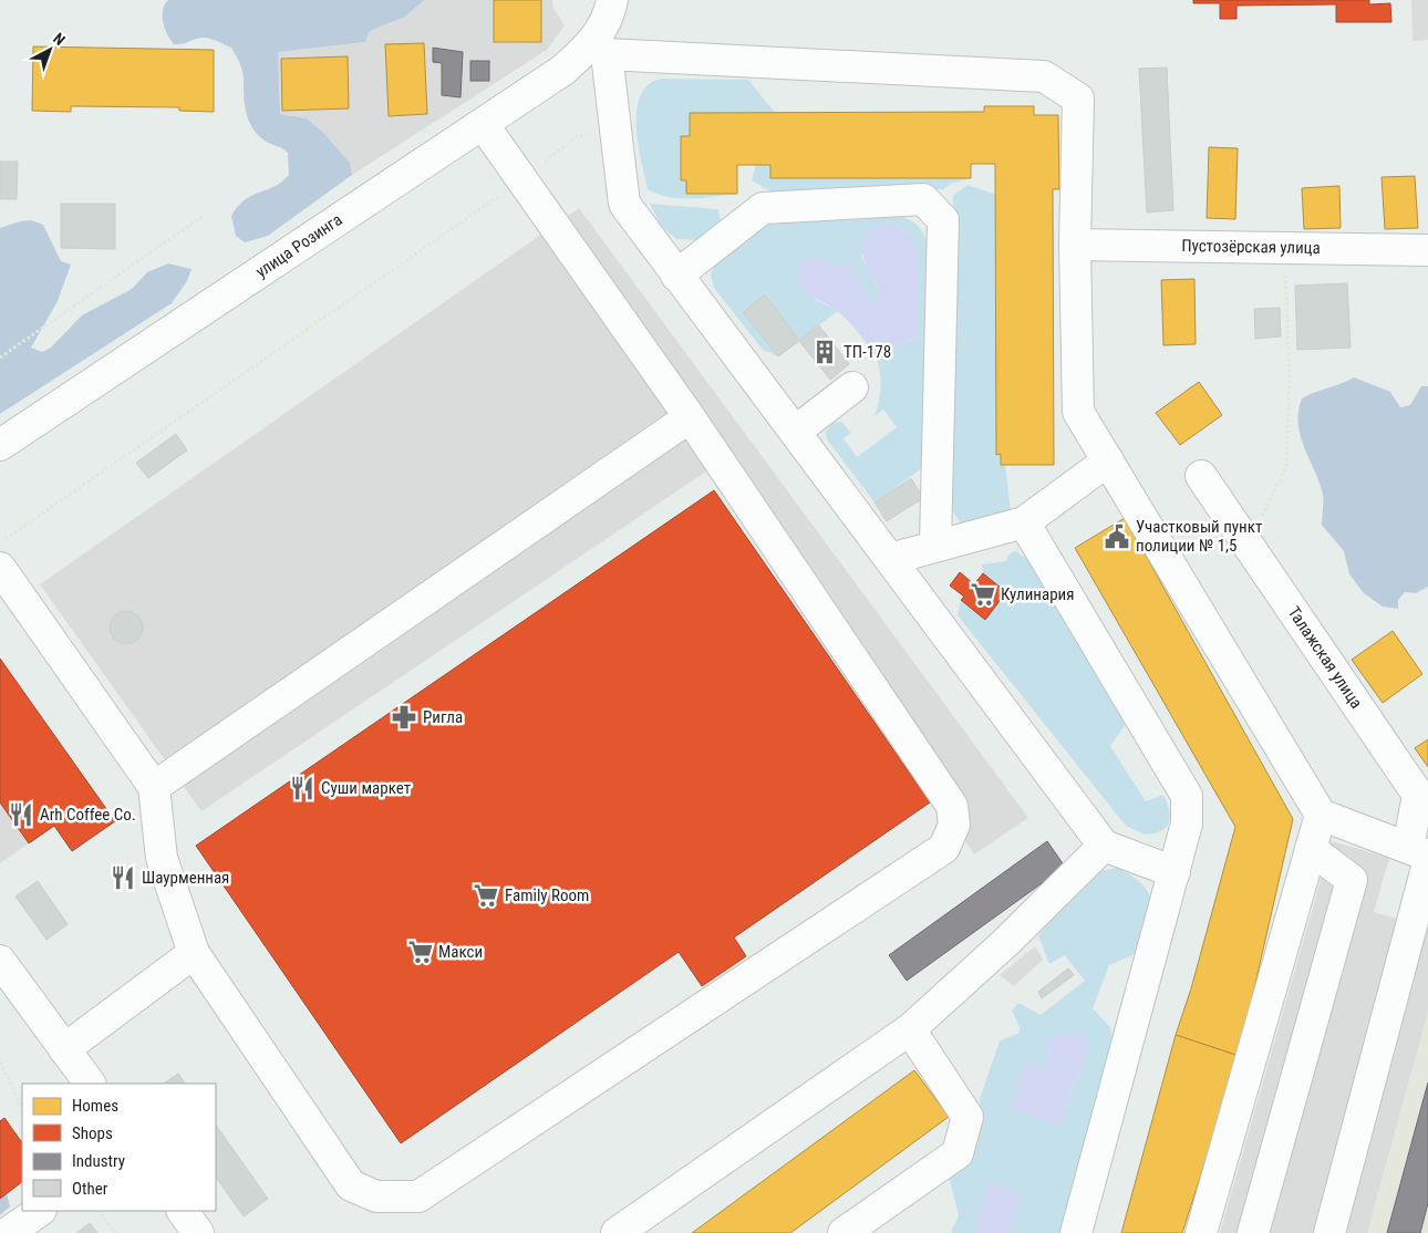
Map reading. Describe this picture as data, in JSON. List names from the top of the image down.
{
  "streets": {
    "street": ["улица Розинга", "Пустозёрская улица", "Талажская улица"]
  },
  "places": {
    "building": ["ТП-178"],
    "public building": ["Участковый пункт полиции № 1,5"],
    "supermarket": ["Кулинария", "Family Room", "Макси"],
    "pharmacy": ["Ригла"],
    "restaurant": ["Суши маркет", "Arh Coffee Co.", "Шаурменная"]
  },
  "legend": [
    "Homes",
    "Shops",
    "Industry",
    "Other"
  ],
  "north": "top right"
}
